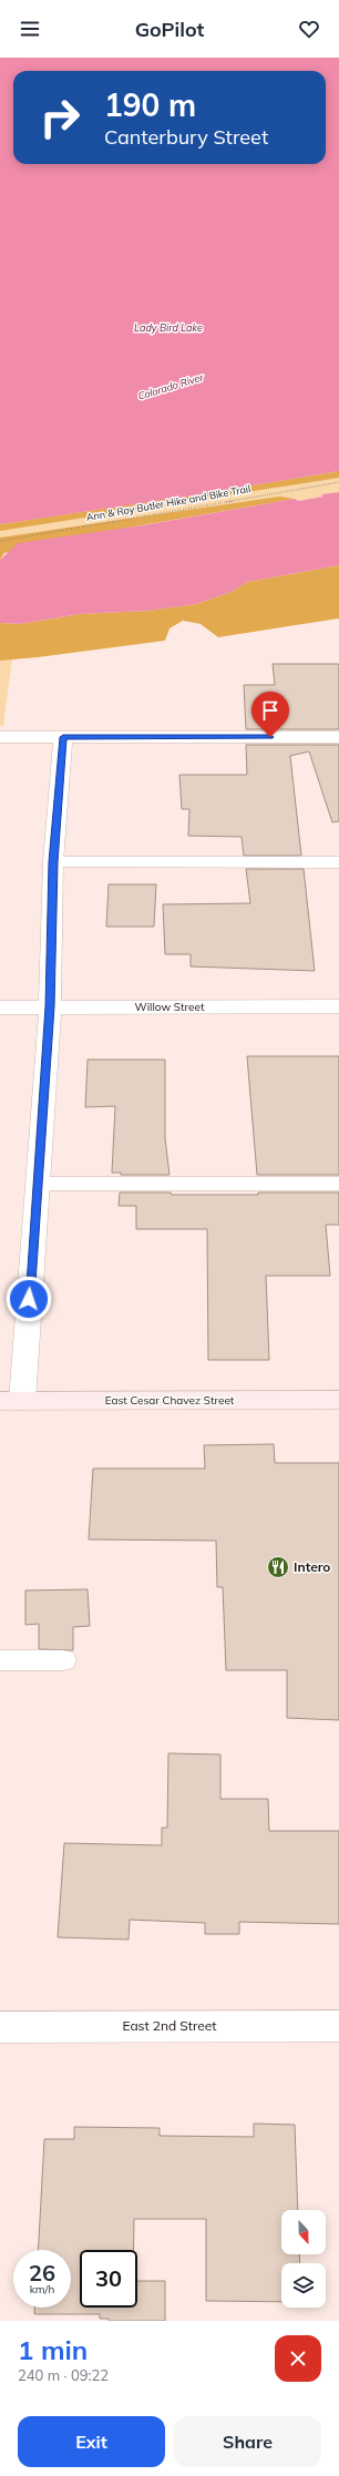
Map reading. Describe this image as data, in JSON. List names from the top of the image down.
{
  "streets": {
    "main road": ["East Cesar Chavez Street"],
    "street": ["Willow Street", "East 2nd Street"],
    "path": ["Ann & Roy Butler Hike and Bike Trail"]
  },
  "water": ["Lady Bird Lake", "Colorado River"],
  "places": {
    "restaurant": ["Intero"]
  },
  "north": "bottom",
  "page": {
    "header": "GoPilot",
    "turn": ["190 m", "Canterbury Street"],
    "speed": "26 km/h",
    "limit": "30",
    "heading": ["1 min", "240 m · 09:22"],
    "buttons": ["Exit", "Share"]
  }
}
